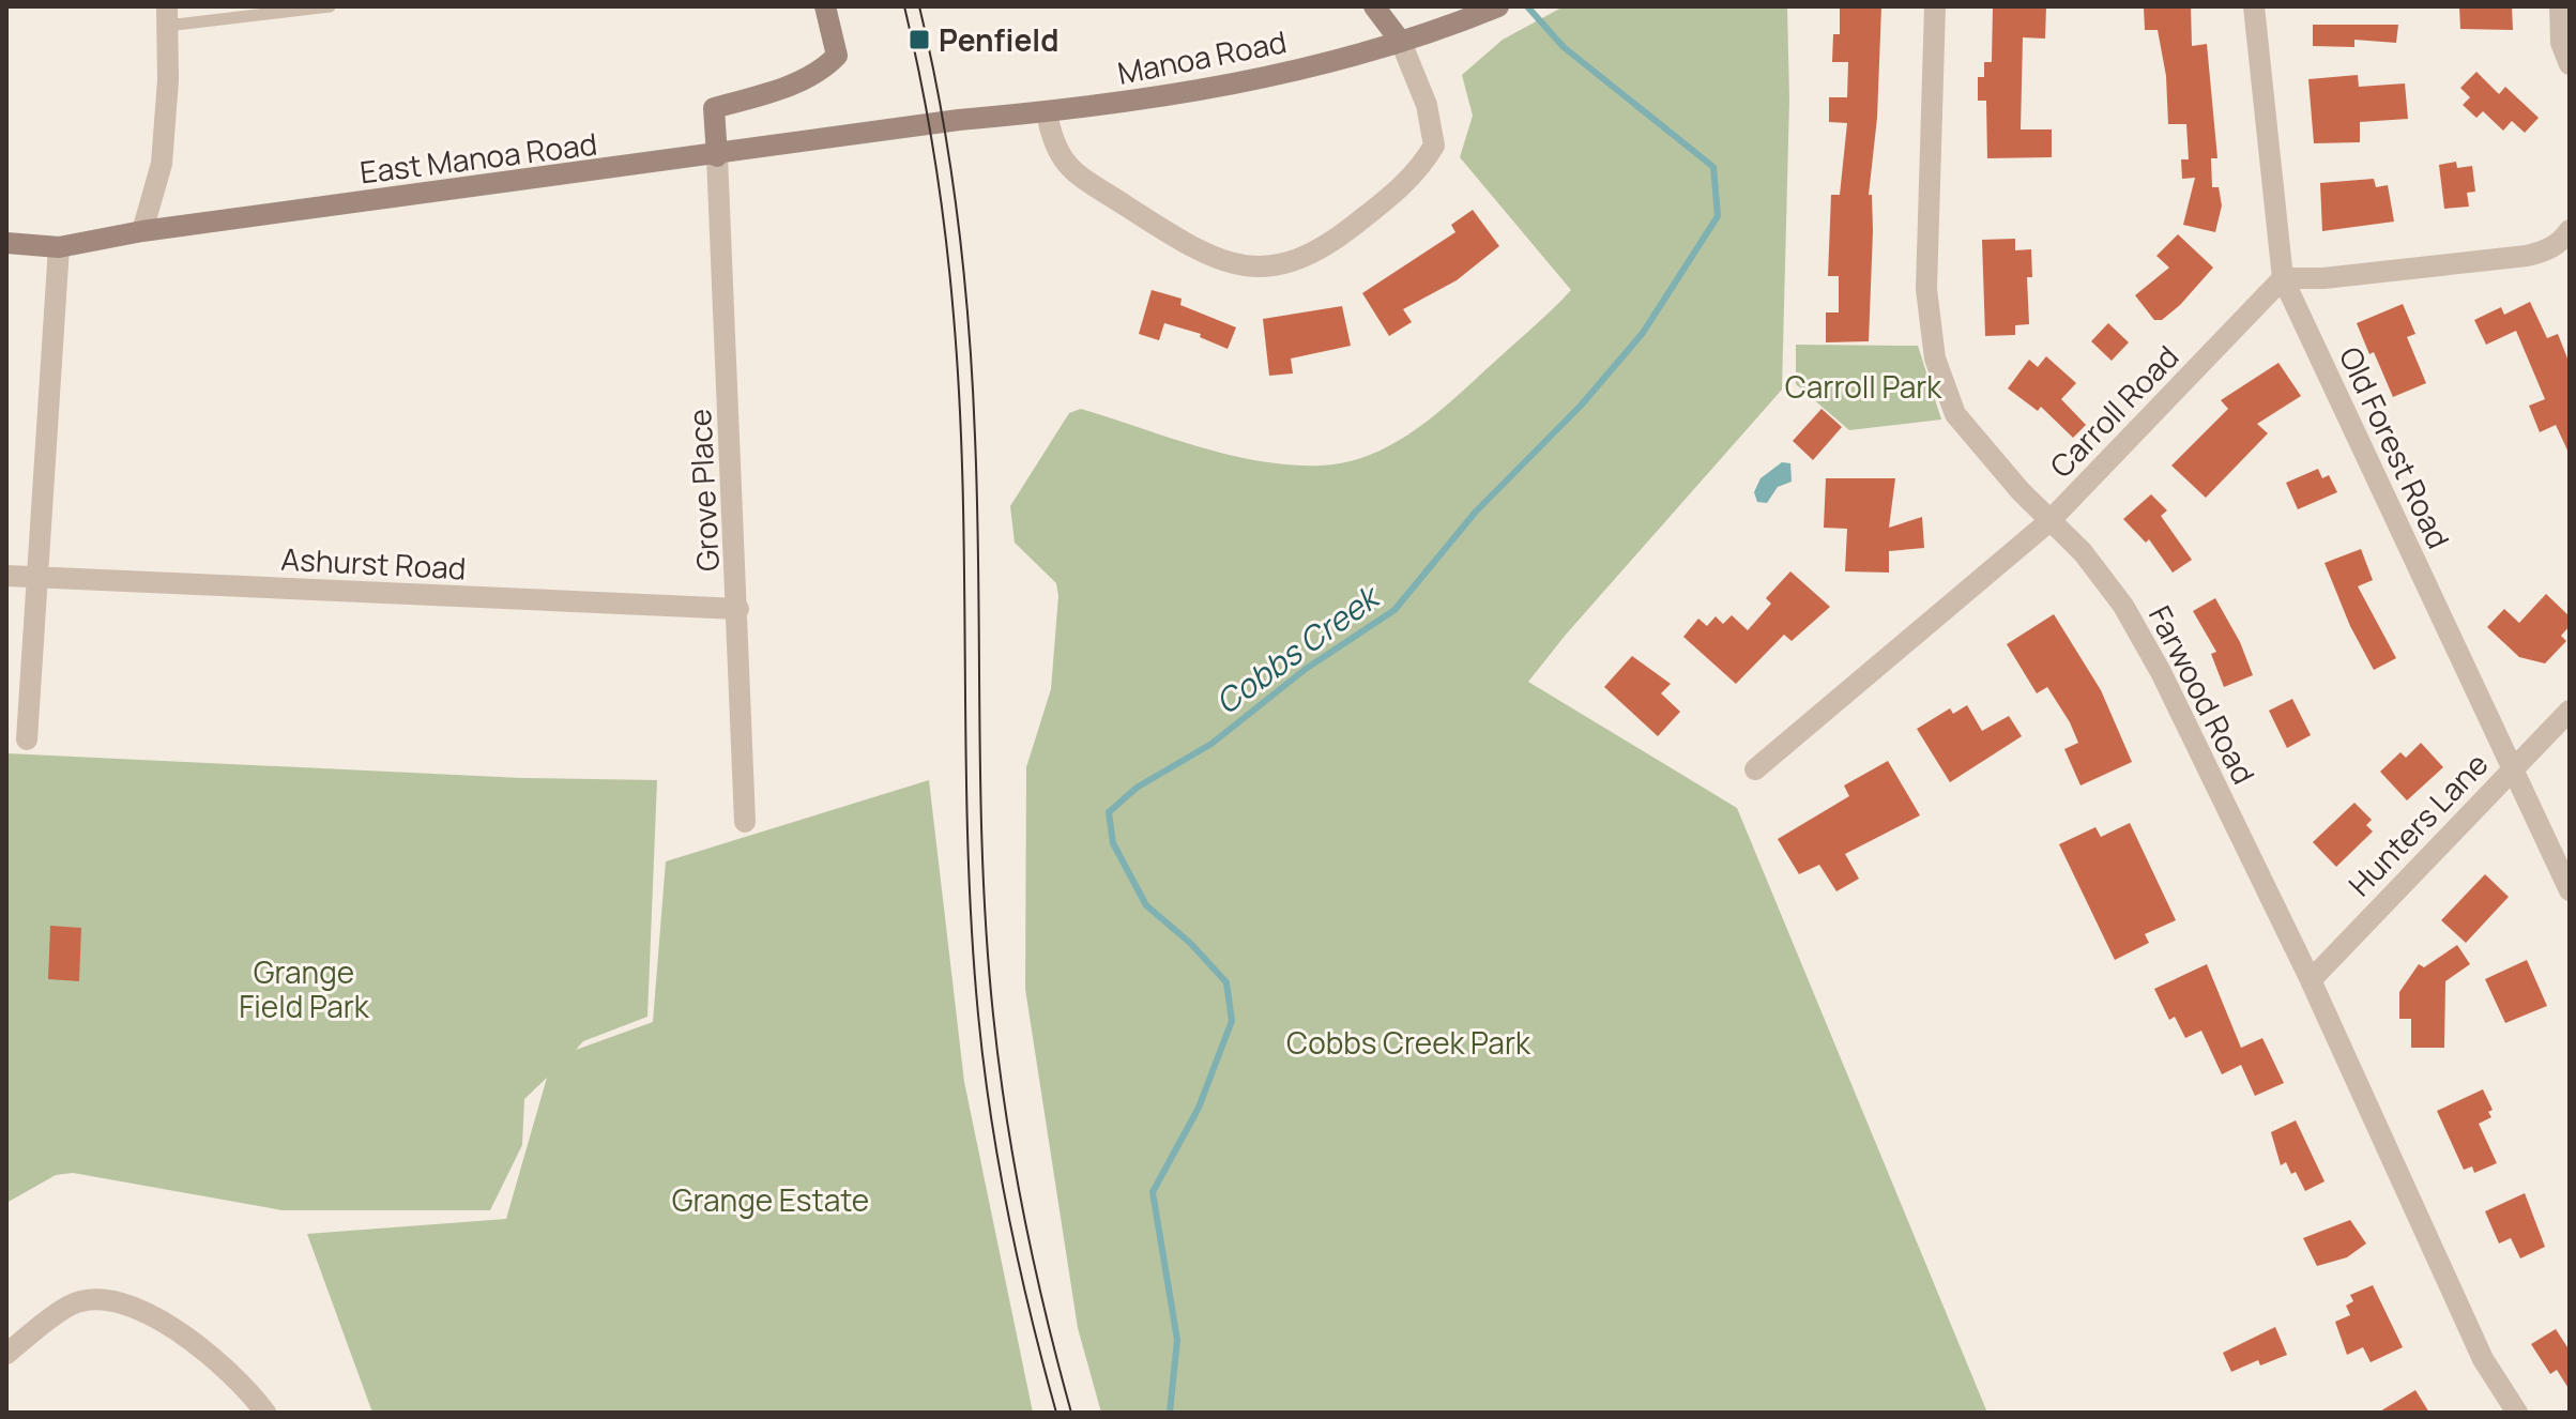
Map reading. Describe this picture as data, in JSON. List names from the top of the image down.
{
  "streets": {
    "main road": ["Manoa Road", "East Manoa Road"],
    "street": [
      "Carroll Road",
      "Old Forest Road",
      "Grove Place",
      "Ashurst Road",
      "Farwood Road",
      "Hunters Lane"
    ]
  },
  "crossings": [
    ["Manoa Road", "East Manoa Road"],
    ["East Manoa Road", "Grove Place"],
    ["Carroll Road", "Old Forest Road"],
    ["Carroll Road", "Farwood Road"],
    ["Old Forest Road", "Hunters Lane"],
    ["Grove Place", "Ashurst Road"],
    ["Farwood Road", "Hunters Lane"]
  ],
  "water": ["Cobbs Creek"],
  "parks": [
    "Carroll Park",
    "Grange Field Park",
    "Cobbs Creek Park",
    "Grange Estate"
  ],
  "places": {
    "transit": ["Penfield"]
  }
}
